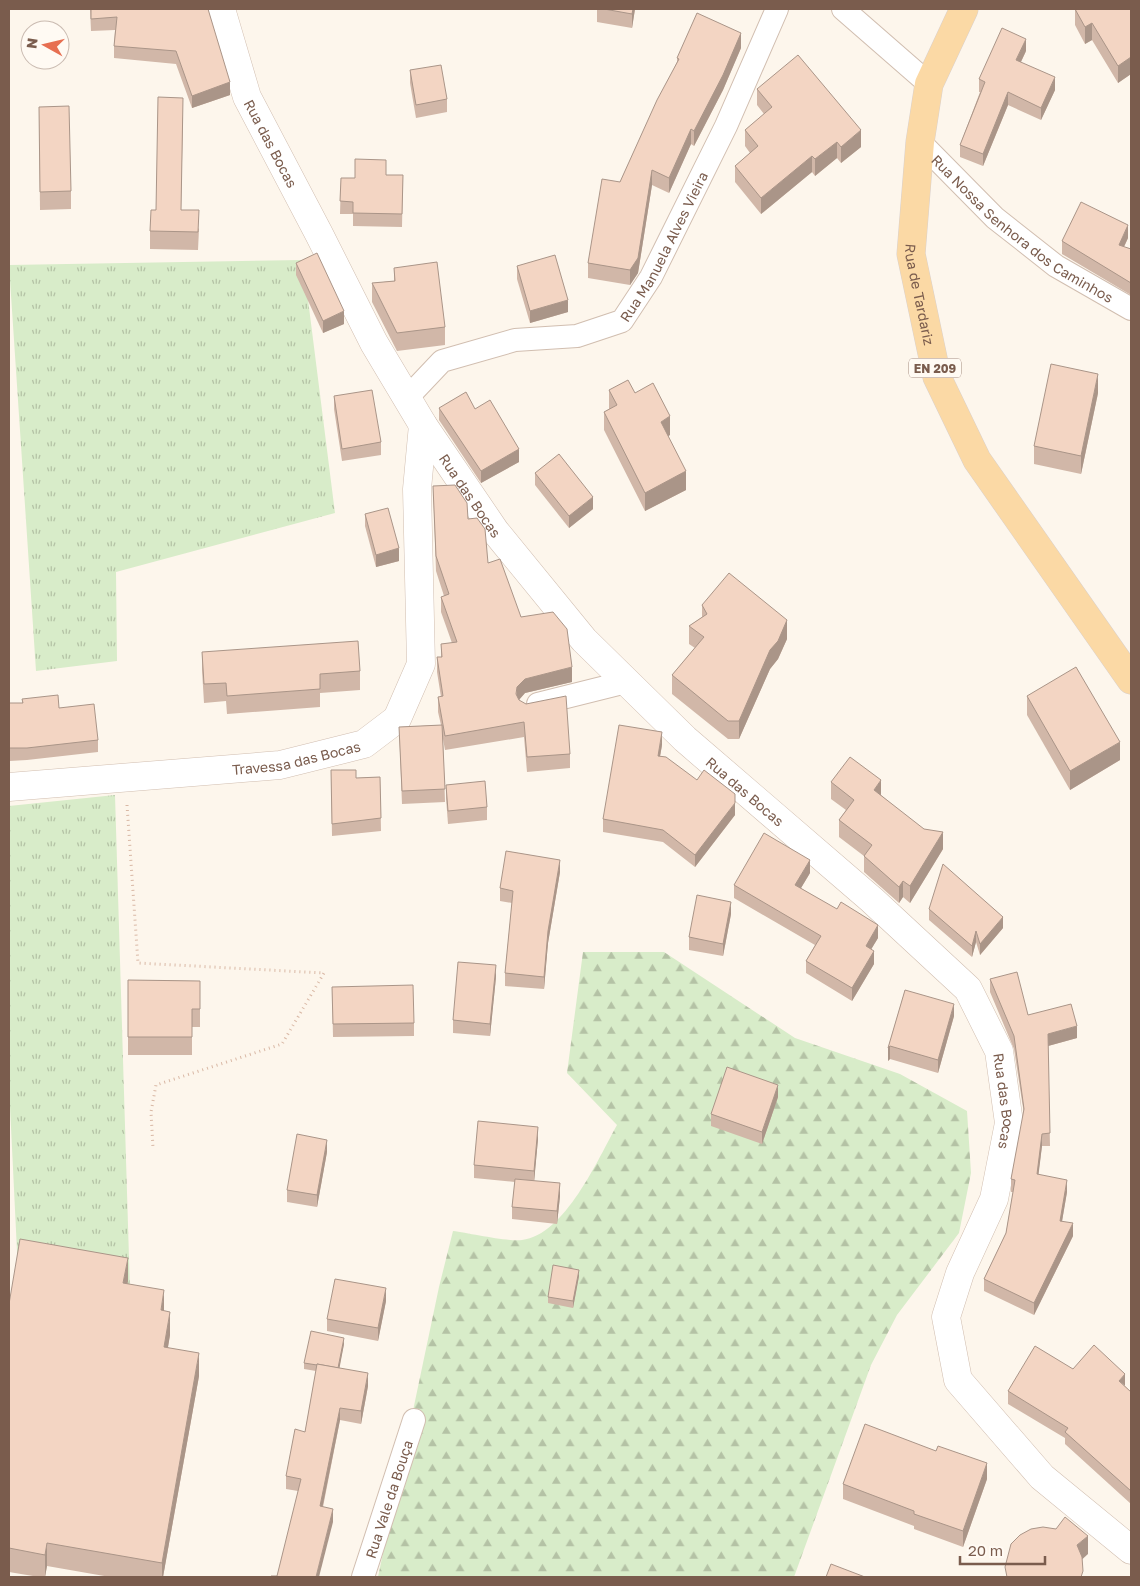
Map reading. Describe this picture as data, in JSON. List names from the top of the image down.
{
  "streets": {
    "main road": ["Rua de Tardariz", "EN 209"],
    "street": [
      "Rua das Bocas",
      "Rua Nossa Senhora dos Caminhos",
      "Rua Manuela Alves Vieira",
      "Travessa das Bocas",
      "Rua Vale da Bouça"
    ]
  },
  "crossings": [
    ["Rua das Bocas", "Rua Manuela Alves Vieira"],
    ["Rua das Bocas", "Travessa das Bocas"],
    ["Rua Nossa Senhora dos Caminhos", "Rua de Tardariz"]
  ],
  "scale_bar": "20 m",
  "north": "left"
}
